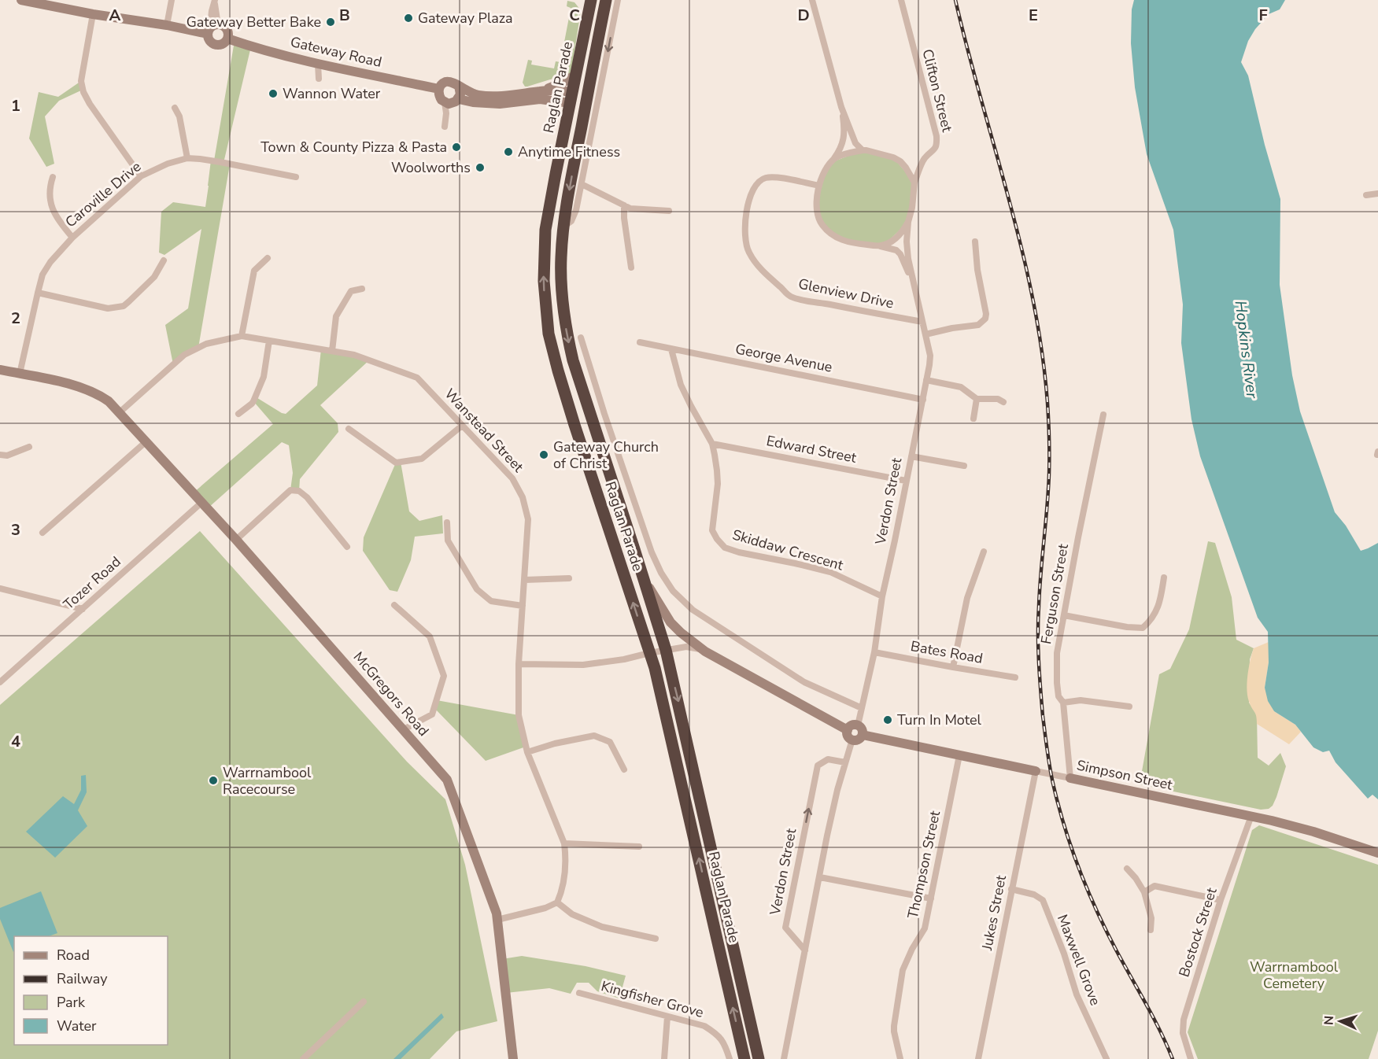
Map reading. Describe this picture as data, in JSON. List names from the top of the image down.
{
  "streets": {
    "highway": ["Raglan Parade"],
    "street": [
      "Gateway Road",
      "Clifton Street",
      "Caroville Drive",
      "Glenview Drive",
      "George Avenue",
      "Wanstead Street",
      "Edward Street",
      "Verdon Street",
      "Skiddaw Crescent",
      "Tozer Road",
      "Ferguson Street",
      "Bates Road",
      "McGregors Road",
      "Simpson Street",
      "Thompson Street",
      "Jukes Street",
      "Bostock Street",
      "Maxwell Grove",
      "Kingfisher Grove"
    ]
  },
  "crossings": [
    ["Raglan Parade", "Verdon Street"],
    ["Clifton Street", "Glenview Drive"],
    ["Clifton Street", "Verdon Street"],
    ["Caroville Drive", "McGregors Road"],
    ["Glenview Drive", "Verdon Street"],
    ["George Avenue", "Verdon Street"],
    ["George Avenue", "Skiddaw Crescent"],
    ["Wanstead Street", "McGregors Road"],
    ["Edward Street", "Verdon Street"],
    ["Edward Street", "Skiddaw Crescent"],
    ["Verdon Street", "Skiddaw Crescent"],
    ["Verdon Street", "Bates Road"],
    ["Verdon Street", "Simpson Street"],
    ["Tozer Road", "McGregors Road"],
    ["Ferguson Street", "Simpson Street"],
    ["Simpson Street", "Thompson Street"],
    ["Simpson Street", "Jukes Street"],
    ["Simpson Street", "Bostock Street"],
    ["Jukes Street", "Maxwell Grove"]
  ],
  "water": ["Hopkins River"],
  "parks": ["Warrnambool Cemetery"],
  "places": [
    "Gateway Plaza",
    "Gateway Better Bake",
    "Wannon Water",
    "Town & County Pizza & Pasta",
    "Anytime Fitness",
    "Woolworths",
    "Gateway Church of Christ",
    "Turn In Motel",
    "Warrnambool Racecourse"
  ],
  "legend": [
    "Road",
    "Railway",
    "Park",
    "Water"
  ],
  "north": "left",
  "grid": {
    "columns": [
      "A",
      "B",
      "C",
      "D",
      "E",
      "F"
    ],
    "rows": [
      "1",
      "2",
      "3",
      "4"
    ]
  }
}
